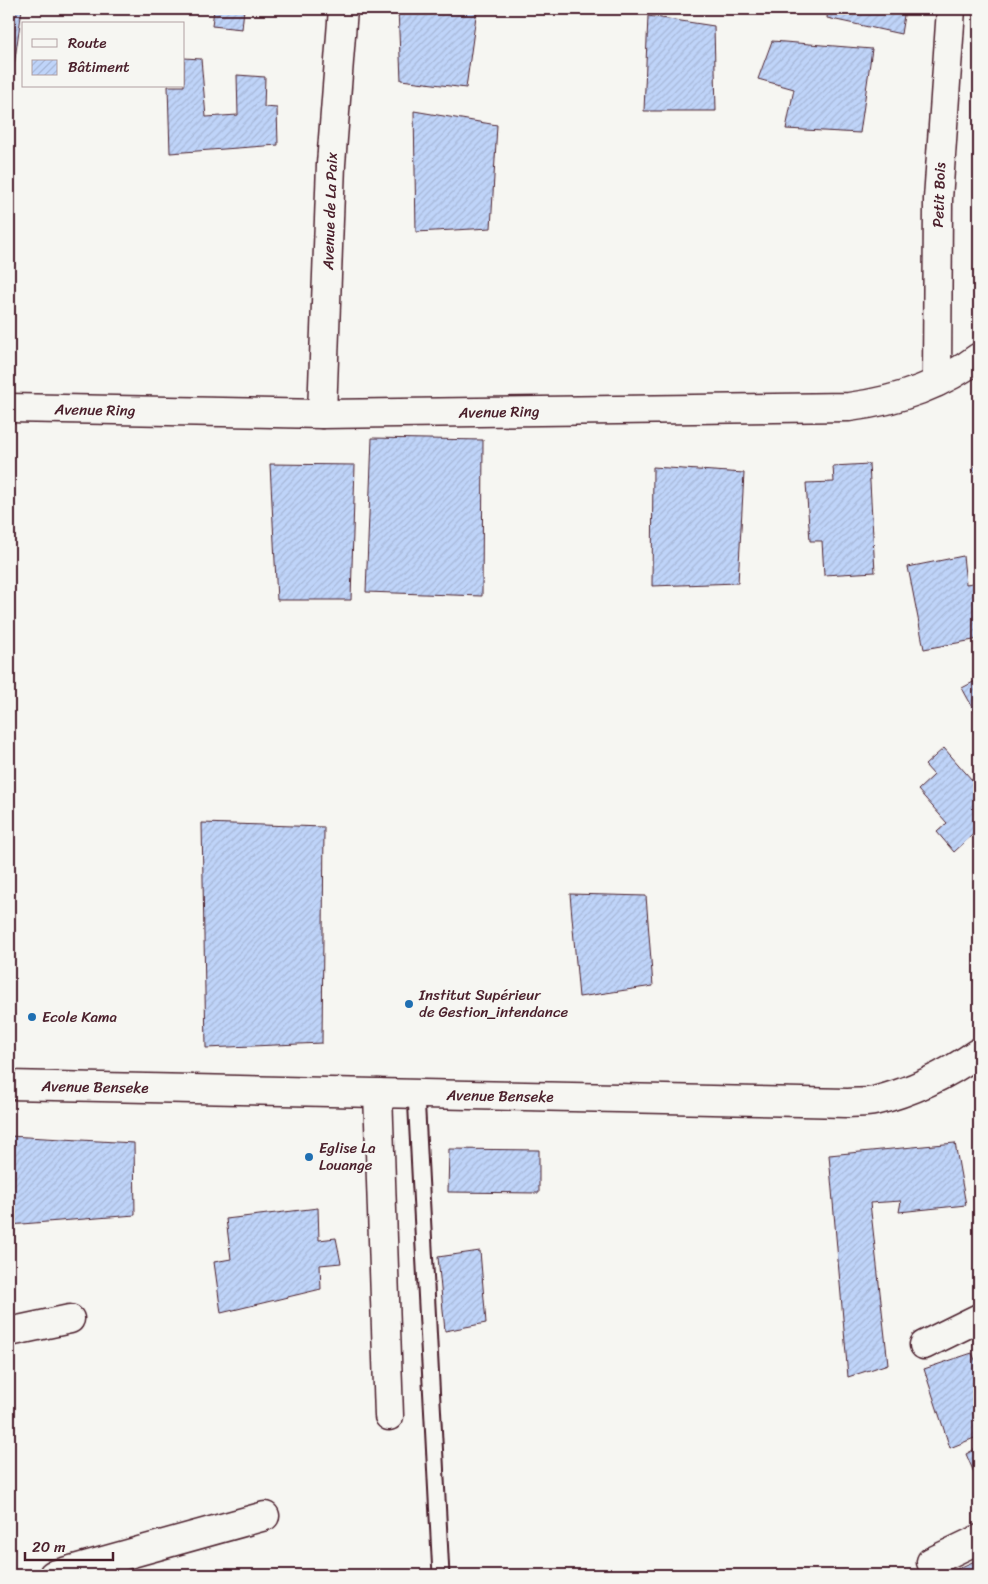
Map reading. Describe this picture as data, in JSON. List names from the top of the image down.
{
  "streets": {
    "street": [
      "Petit Bois",
      "Avenue de La Paix",
      "Avenue Ring",
      "Avenue Benseke"
    ]
  },
  "crossings": [
    ["Petit Bois", "Avenue Ring"],
    ["Avenue de La Paix", "Avenue Ring"]
  ],
  "places": ["Institut Supérieur de Gestion_intendance", "Ecole Kama", "Eglise La Louange"],
  "legend": ["Route", "Bâtiment"],
  "scale_bar": "20 m"
}
